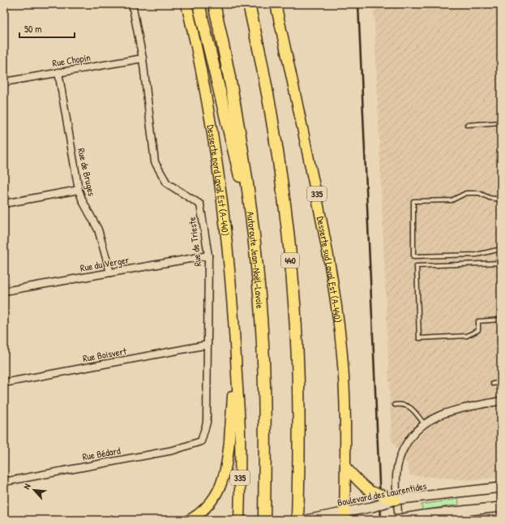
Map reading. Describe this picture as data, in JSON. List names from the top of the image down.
{
  "streets": {
    "highway": ["Autoroute Jean-Noël-Lavoie", "440"],
    "main road": [
      "Desserte nord Laval Est (A-440)",
      "335",
      "Desserte sud Laval Est (A-440)",
      "Boulevard des Laurentides"
    ],
    "street": [
      "Rue Chopin",
      "Rue de Bruges",
      "Rue de Trieste",
      "Rue du Verger",
      "Rue Boisvert",
      "Rue Bédard"
    ]
  },
  "crossings": [
    ["Rue Chopin", "Rue de Bruges"],
    ["Rue Chopin", "Rue de Trieste"],
    ["Rue de Bruges", "Rue du Verger"],
    ["Desserte nord Laval Est (A-440)", "335"],
    ["Rue de Trieste", "Rue du Verger"],
    ["Rue de Trieste", "Rue Boisvert"],
    ["Rue de Trieste", "Rue Bédard"],
    ["Desserte sud Laval Est (A-440)", "Boulevard des Laurentides"]
  ],
  "scale_bar": "50 m",
  "north": "top left"
}
